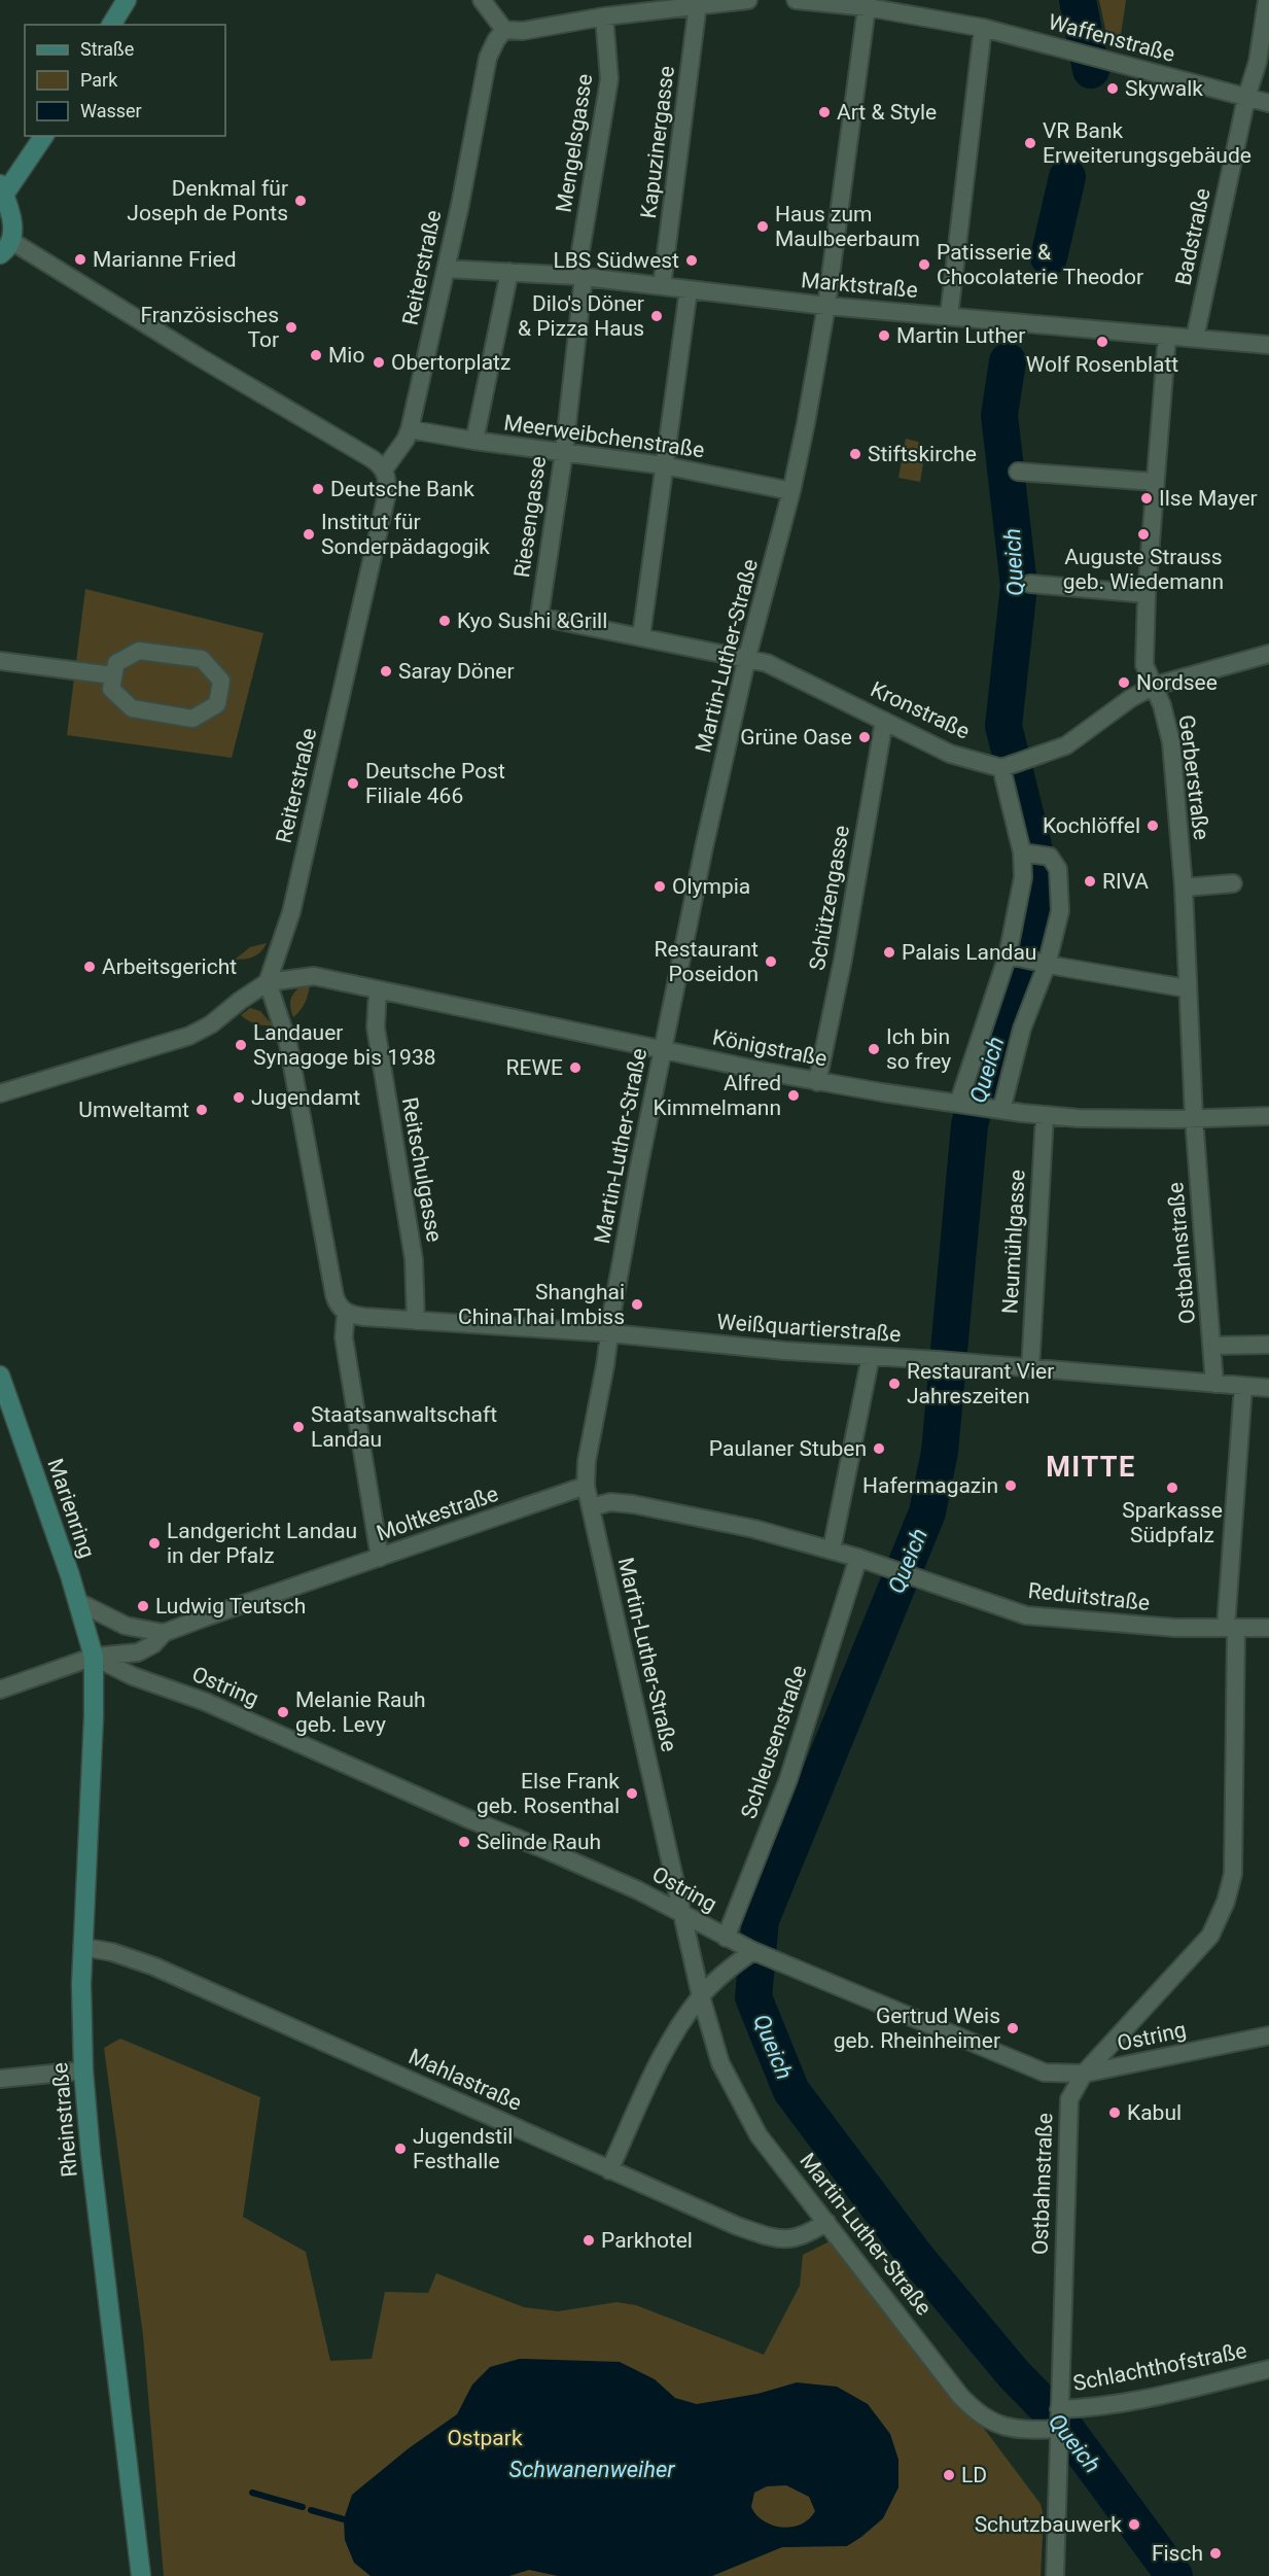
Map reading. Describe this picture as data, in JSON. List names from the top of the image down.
{
  "streets": {
    "main road": ["Marienring", "Rheinstraße"],
    "street": [
      "Waffenstraße",
      "Kapuzinergasse",
      "Mengelsgasse",
      "Badstraße",
      "Reiterstraße",
      "Marktstraße",
      "Meerweibchenstraße",
      "Riesengasse",
      "Martin-Luther-Straße",
      "Kronstraße",
      "Gerberstraße",
      "Schützengasse",
      "Königstraße",
      "Reitschulgasse",
      "Neumühlgasse",
      "Ostbahnstraße",
      "Weißquartierstraße",
      "Moltkestraße",
      "Reduitstraße",
      "Ostring",
      "Schleusenstraße",
      "Mahlastraße",
      "Schlachthofstraße"
    ]
  },
  "crossings": [
    ["Waffenstraße", "Badstraße"],
    ["Waffenstraße", "Martin-Luther-Straße"],
    ["Kapuzinergasse", "Marktstraße"],
    ["Mengelsgasse", "Marktstraße"],
    ["Mengelsgasse", "Riesengasse"],
    ["Badstraße", "Marktstraße"],
    ["Reiterstraße", "Marktstraße"],
    ["Reiterstraße", "Meerweibchenstraße"],
    ["Reiterstraße", "Königstraße"],
    ["Marktstraße", "Riesengasse"],
    ["Marktstraße", "Martin-Luther-Straße"],
    ["Marktstraße", "Gerberstraße"],
    ["Meerweibchenstraße", "Riesengasse"],
    ["Meerweibchenstraße", "Martin-Luther-Straße"],
    ["Riesengasse", "Kronstraße"],
    ["Martin-Luther-Straße", "Kronstraße"],
    ["Martin-Luther-Straße", "Königstraße"],
    ["Martin-Luther-Straße", "Ostbahnstraße"],
    ["Martin-Luther-Straße", "Weißquartierstraße"],
    ["Martin-Luther-Straße", "Moltkestraße"],
    ["Martin-Luther-Straße", "Ostring"],
    ["Martin-Luther-Straße", "Mahlastraße"],
    ["Kronstraße", "Schützengasse"],
    ["Gerberstraße", "Königstraße"],
    ["Gerberstraße", "Ostbahnstraße"],
    ["Schützengasse", "Königstraße"],
    ["Königstraße", "Reitschulgasse"],
    ["Königstraße", "Neumühlgasse"],
    ["Königstraße", "Ostbahnstraße"],
    ["Reitschulgasse", "Weißquartierstraße"],
    ["Neumühlgasse", "Weißquartierstraße"],
    ["Ostbahnstraße", "Weißquartierstraße"],
    ["Ostbahnstraße", "Reduitstraße"],
    ["Ostbahnstraße", "Ostring"],
    ["Ostbahnstraße", "Schlachthofstraße"],
    ["Marienring", "Moltkestraße"],
    ["Marienring", "Ostring"],
    ["Marienring", "Rheinstraße"],
    ["Moltkestraße", "Ostring"],
    ["Moltkestraße", "Rheinstraße"],
    ["Reduitstraße", "Schleusenstraße"],
    ["Ostring", "Schleusenstraße"],
    ["Ostring", "Rheinstraße"],
    ["Mahlastraße", "Rheinstraße"]
  ],
  "districts": ["MITTE"],
  "water": ["Queich", "Schwanenweiher"],
  "parks": ["Ostpark"],
  "places": [
    "Skywalk",
    "Art & Style",
    "VR Bank Erweiterungsgebäude",
    "Denkmal für Joseph de Ponts",
    "Haus zum Maulbeerbaum",
    "Marianne Fried",
    "LBS Südwest",
    "Patisserie & Chocolaterie Theodor",
    "Dilo's Döner & Pizza Haus",
    "Französisches Tor",
    "Martin Luther",
    "Wolf Rosenblatt",
    "Mio",
    "Obertorplatz",
    "Stiftskirche",
    "Deutsche Bank",
    "Ilse Mayer",
    "Institut für Sonderpädagogik",
    "Auguste Strauss geb. Wiedemann",
    "Kyo Sushi &Grill",
    "Saray Döner",
    "Nordsee",
    "Grüne Oase",
    "Deutsche Post Filiale 466",
    "Kochlöffel",
    "RIVA",
    "Olympia",
    "Palais Landau",
    "Restaurant Poseidon",
    "Arbeitsgericht",
    "Landauer Synagoge bis 1938",
    "Ich bin so frey",
    "REWE",
    "Alfred Kimmelmann",
    "Jugendamt",
    "Umweltamt",
    "Shanghai ChinaThai Imbiss",
    "Restaurant Vier Jahreszeiten",
    "Staatsanwaltschaft Landau",
    "Paulaner Stuben",
    "Hafermagazin",
    "Sparkasse Südpfalz",
    "Landgericht Landau in der Pfalz",
    "Ludwig Teutsch",
    "Melanie Rauh geb. Levy",
    "Else Frank geb. Rosenthal",
    "Selinde Rauh",
    "Gertrud Weis geb. Rheinheimer",
    "Kabul",
    "Jugendstil Festhalle",
    "Parkhotel",
    "LD",
    "Schutzbauwerk",
    "Fisch"
  ],
  "legend": ["Straße", "Park", "Wasser"]
}
